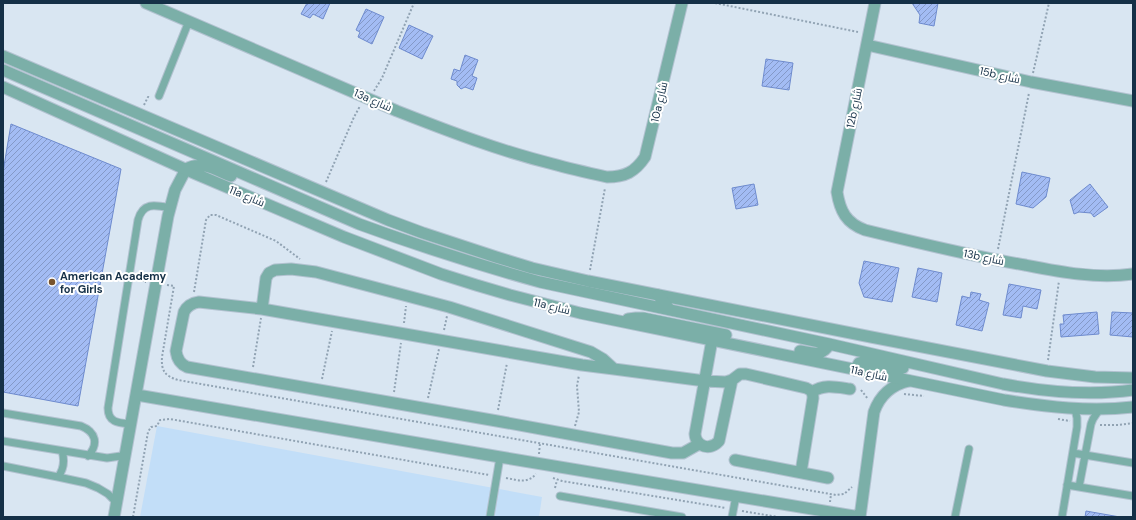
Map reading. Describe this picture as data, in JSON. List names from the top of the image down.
{
  "streets": {
    "street": [
      "15b شارع",
      "13a شارع",
      "10a شارع",
      "12b شارع",
      "11a شارع",
      "13b شارع"
    ]
  },
  "crossings": [
    ["15b شارع", "12b شارع"],
    ["13a شارع", "10a شارع"],
    ["12b شارع", "13b شارع"]
  ],
  "places": ["American Academy for Girls"]
}
